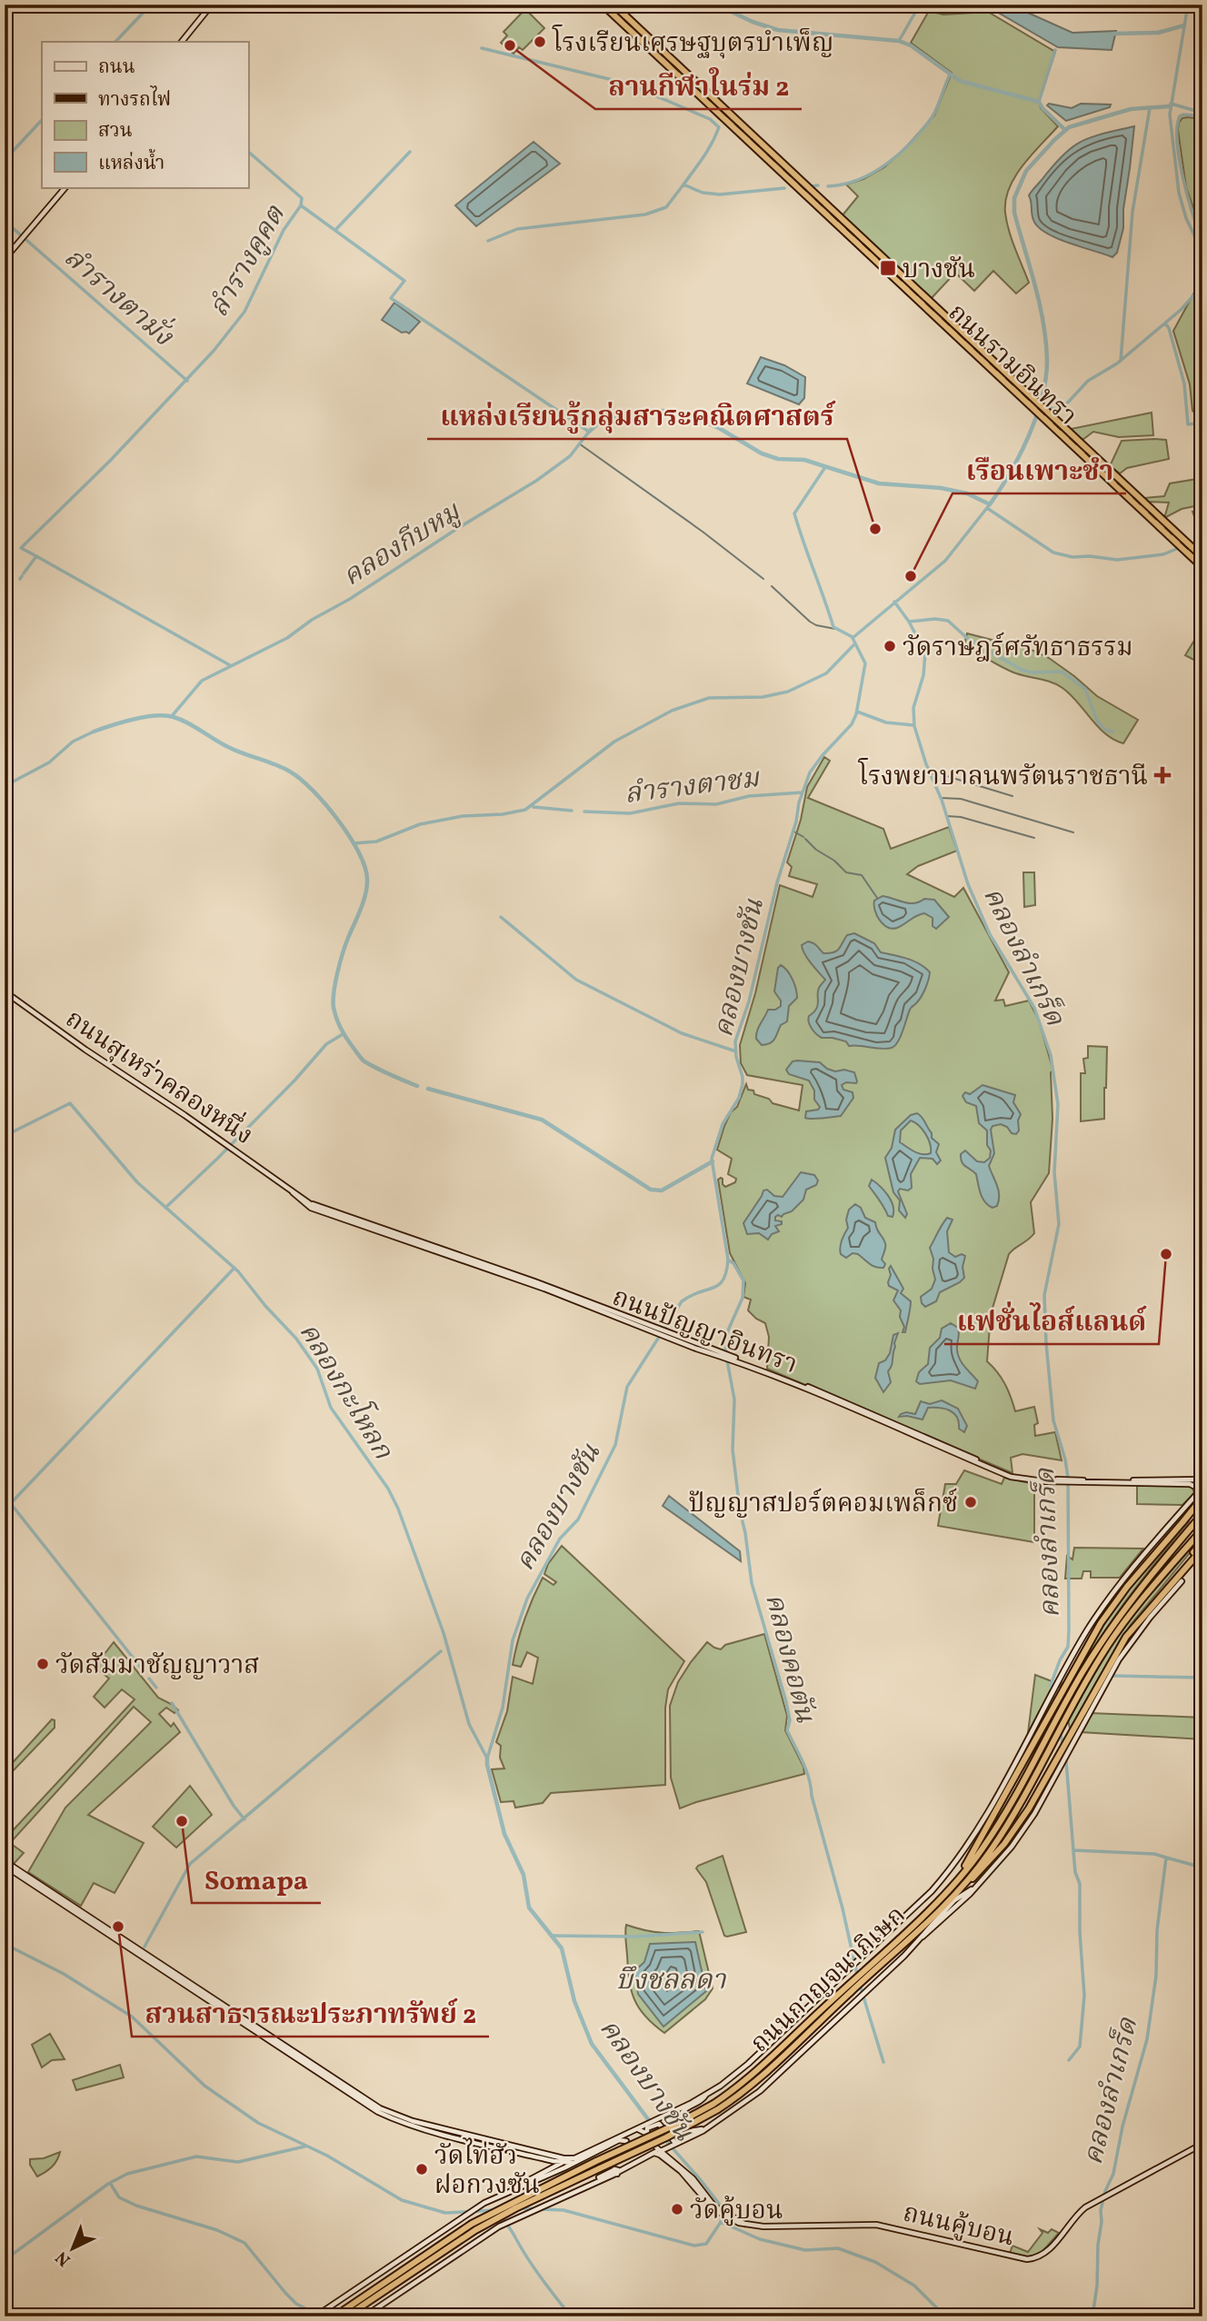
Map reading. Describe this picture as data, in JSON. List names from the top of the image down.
{
  "streets": {
    "highway": ["ถนนรามอินทรา", "ถนนกาญจนาภิเษก"],
    "main road": ["ถนนสุเหร่าคลองหนึ่ง", "ถนนปัญญาอินทรา", "ถนนคู้บอน"]
  },
  "crossings": [
    ["ถนนสุเหร่าคลองหนึ่ง", "ถนนปัญญาอินทรา"]
  ],
  "water": [
    "ลำรางคูคต",
    "ลำรางตามั่ง",
    "คลองกีบหมู",
    "ลำรางตาชม",
    "คลองลำเกร็ด",
    "คลองบางชัน",
    "คลองกะโหลก",
    "คลองคอตัน",
    "บึงชลลดา"
  ],
  "places": {
    "other": [
      "โรงเรียนเศรษฐบุตรบำเพ็ญ",
      "ลานกีฬาในร่ม 2",
      "แหล่งเรียนรู้กลุ่มสาระคณิตศาสตร์",
      "เรือนเพาะชำ",
      "วัดราษฎร์ศรัทธาธรรม",
      "แฟชั่นไอส์แลนด์",
      "ปัญญาสปอร์ตคอมเพล็กซ์",
      "วัดสัมมาชัญญาวาส",
      "Somapa",
      "สวนสาธารณะประภาทรัพย์ 2",
      "วัดไท่ฮัว ฝอกวงซัน",
      "วัดคู้บอน"
    ],
    "transit": ["บางชัน"],
    "health": ["โรงพยาบาลนพรัตนราชธานี"]
  },
  "legend": [
    "ถนน",
    "ทางรถไฟ",
    "สวน",
    "แหล่งน้ำ"
  ],
  "north": "bottom left"
}
